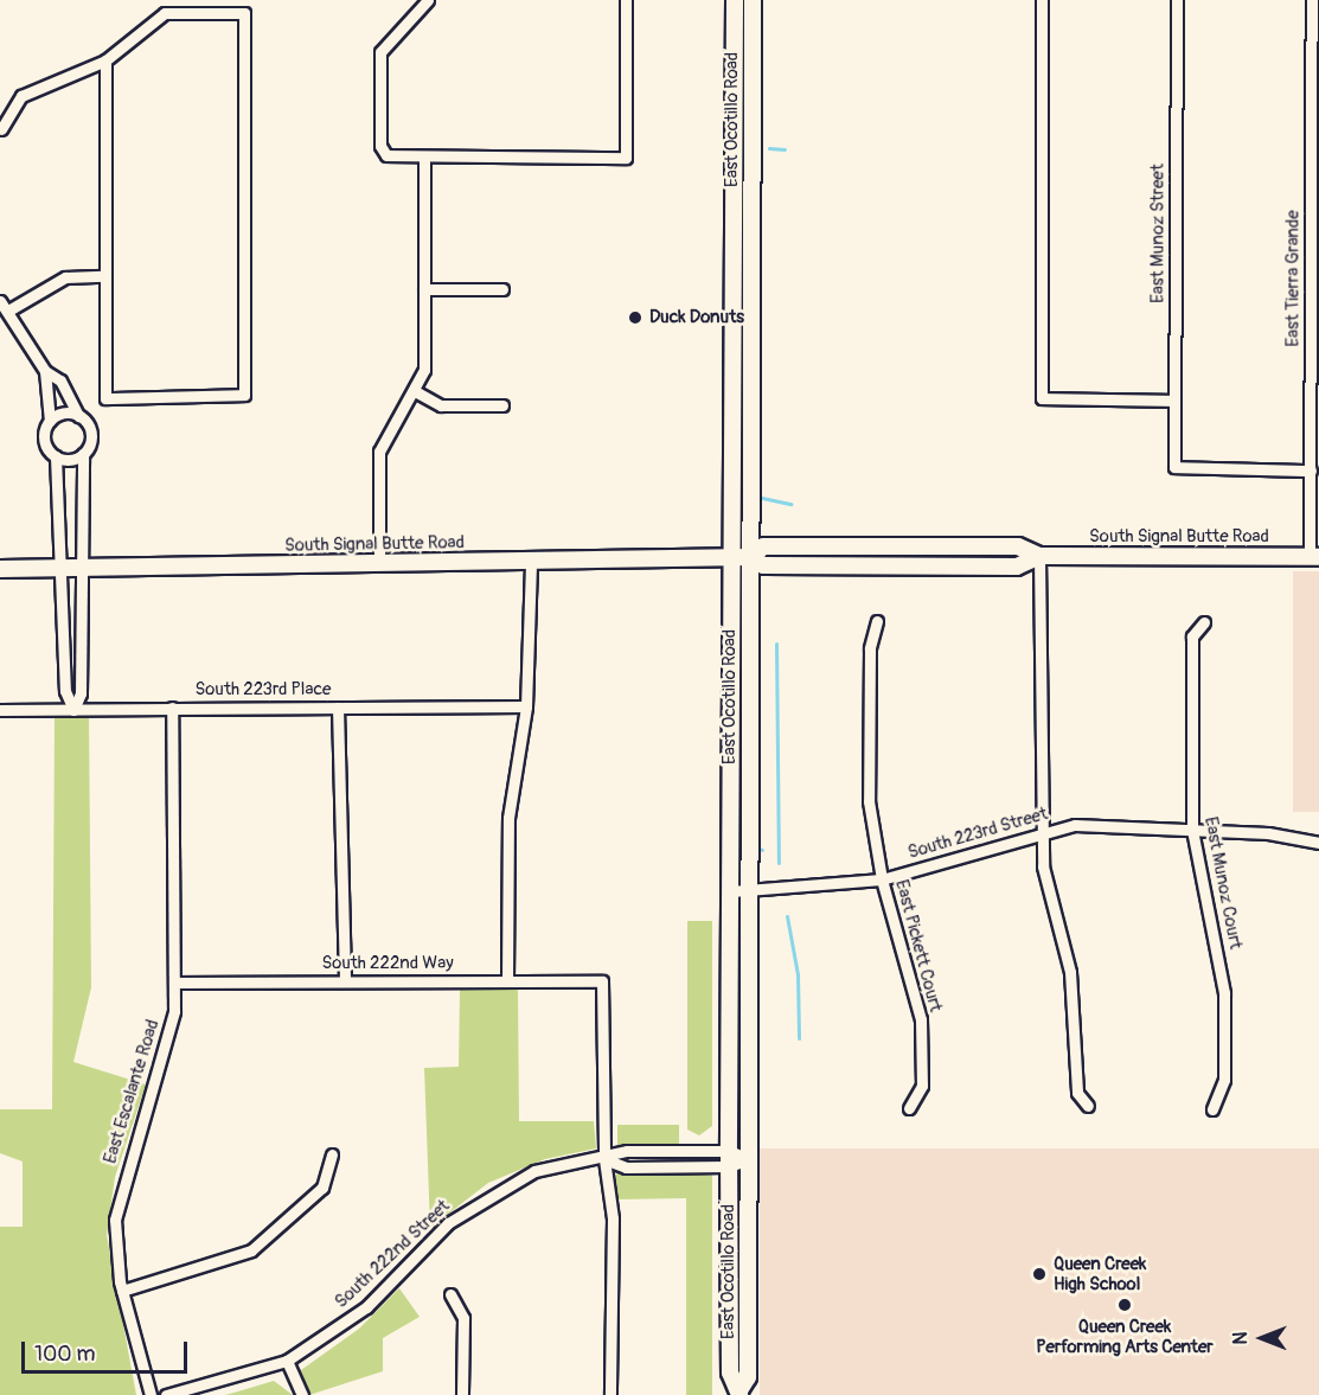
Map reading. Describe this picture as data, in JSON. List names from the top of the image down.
{
  "streets": {
    "main road": ["East Ocotillo Road", "South Signal Butte Road"],
    "street": [
      "East Munoz Street",
      "East Tierra Grande",
      "South 223rd Place",
      "South 223rd Street",
      "East Munoz Court",
      "East Pickett Court",
      "South 222nd Way",
      "East Escalante Road",
      "South 222nd Street"
    ]
  },
  "crossings": [
    ["East Ocotillo Road", "South Signal Butte Road"],
    ["East Ocotillo Road", "South 223rd Street"],
    ["East Ocotillo Road", "South 222nd Street"],
    ["East Munoz Street", "East Tierra Grande"],
    ["East Tierra Grande", "South Signal Butte Road"],
    ["South 223rd Place", "East Escalante Road"],
    ["South 223rd Street", "East Munoz Court"],
    ["South 223rd Street", "East Pickett Court"],
    ["South 222nd Way", "East Escalante Road"],
    ["South 222nd Way", "South 222nd Street"]
  ],
  "places": ["Duck Donuts", "Queen Creek High School", "Queen Creek Performing Arts Center"],
  "scale_bar": "100 m",
  "north": "left"
}
